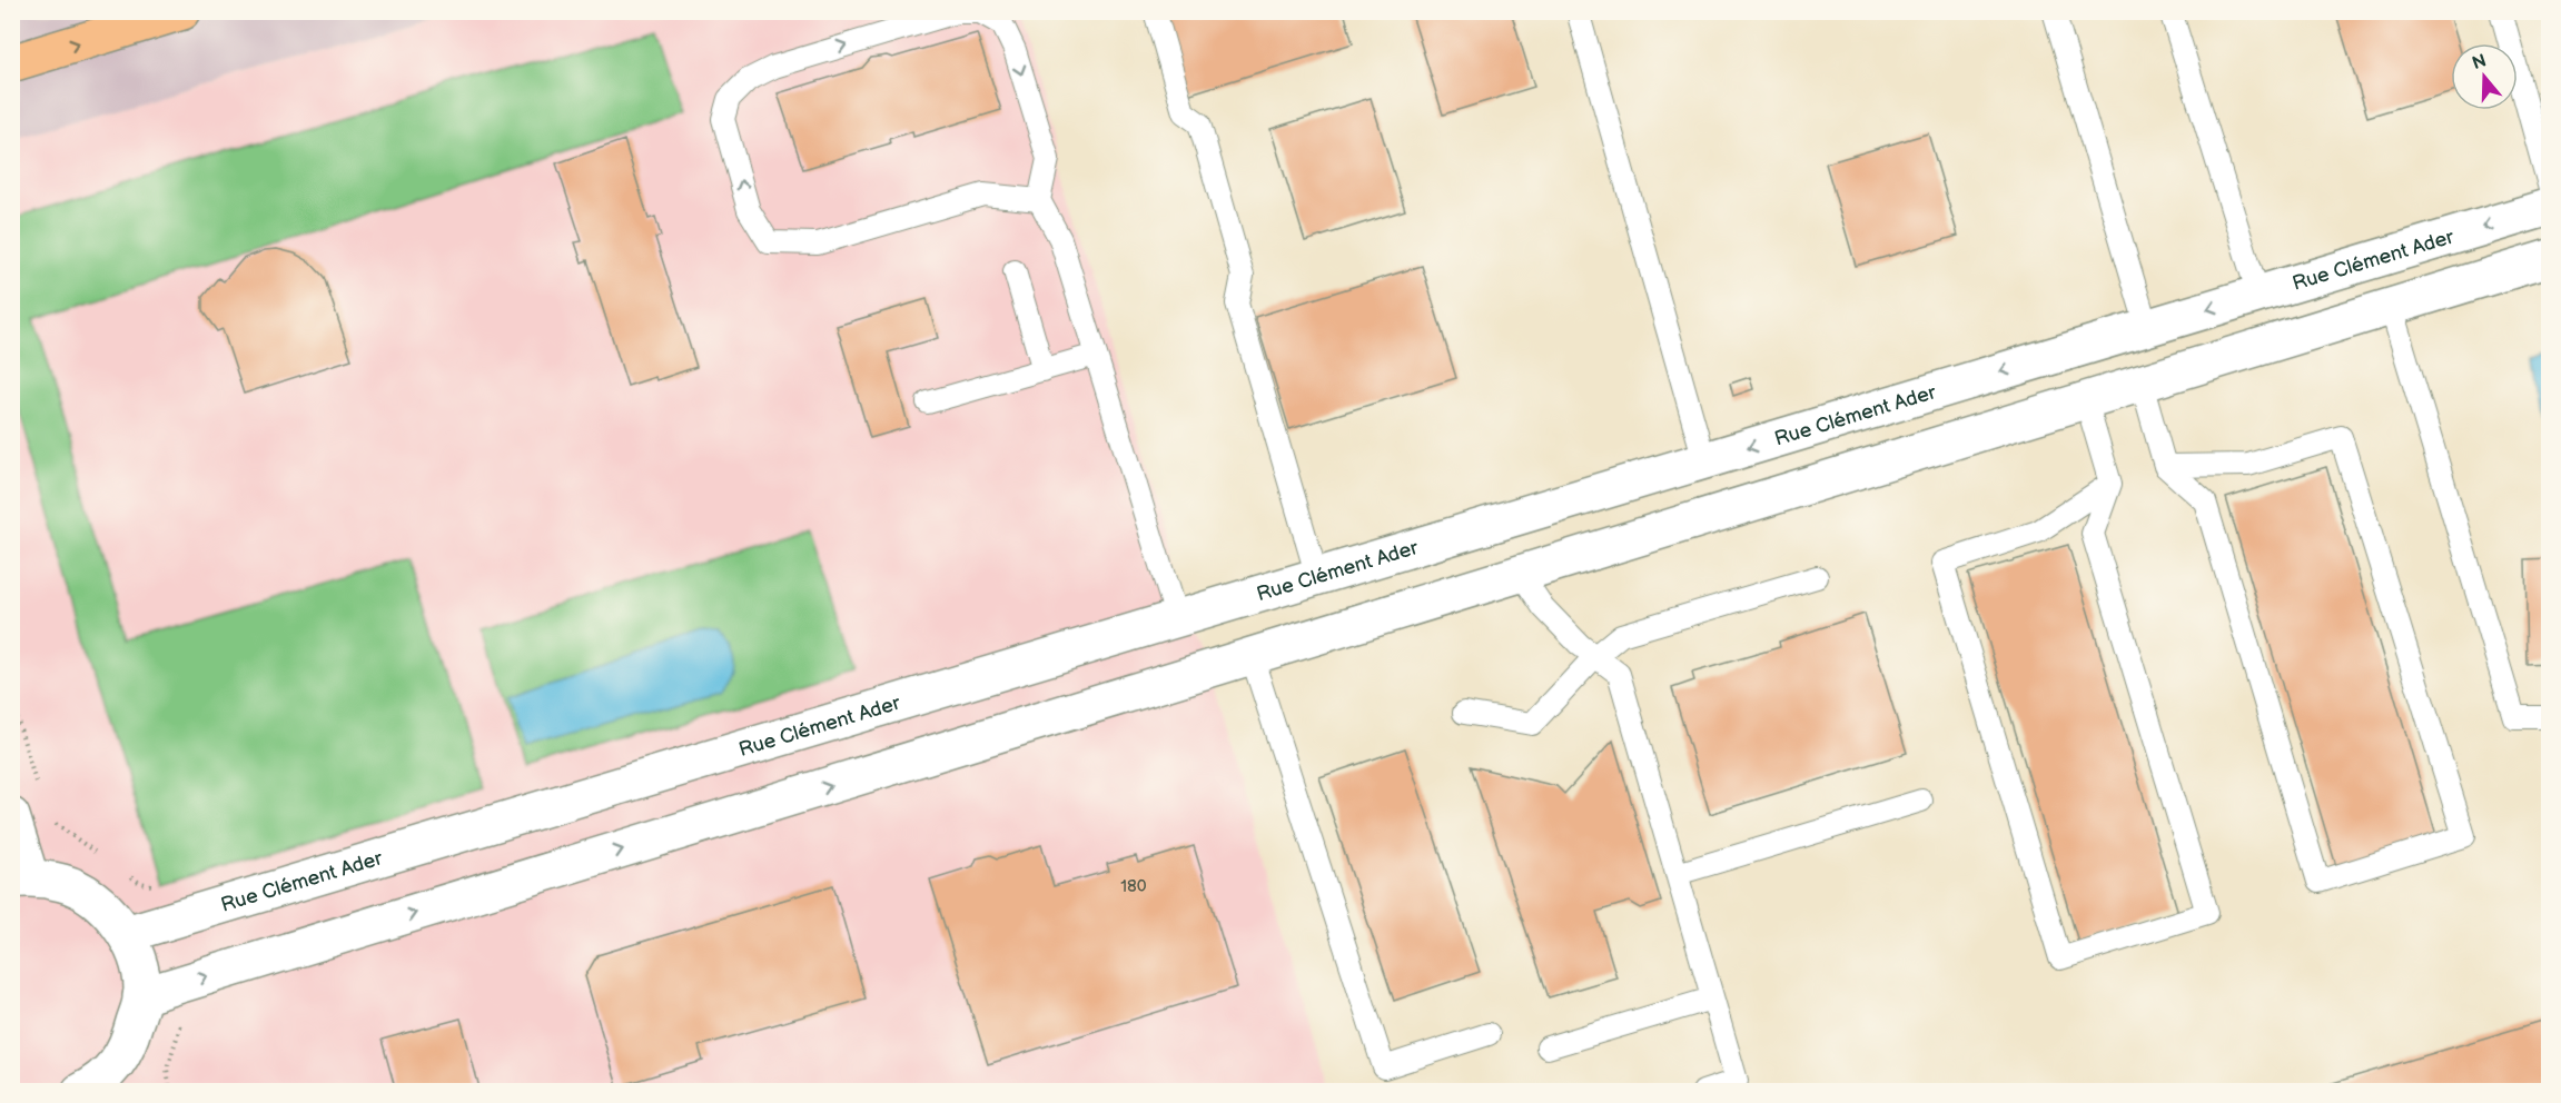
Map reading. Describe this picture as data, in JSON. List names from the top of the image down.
{
  "streets": {
    "street": ["Rue Clément Ader"]
  },
  "house_numbers": ["180"],
  "north": "top"
}
